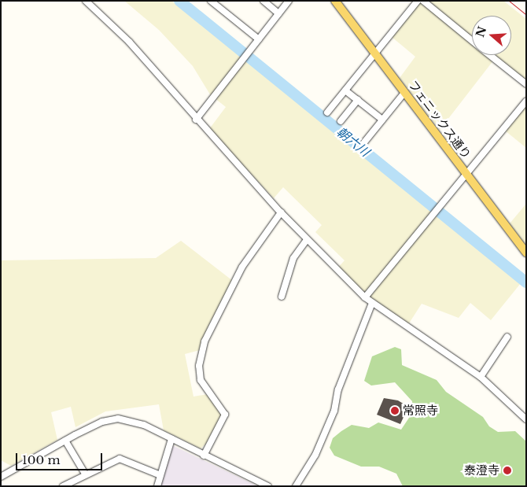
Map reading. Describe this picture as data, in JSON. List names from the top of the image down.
{
  "streets": {
    "main road": ["フェニックス通り"]
  },
  "water": ["朝六川"],
  "places": ["常照寺", "泰澄寺"],
  "scale_bar": "100 m",
  "north": "left"
}
